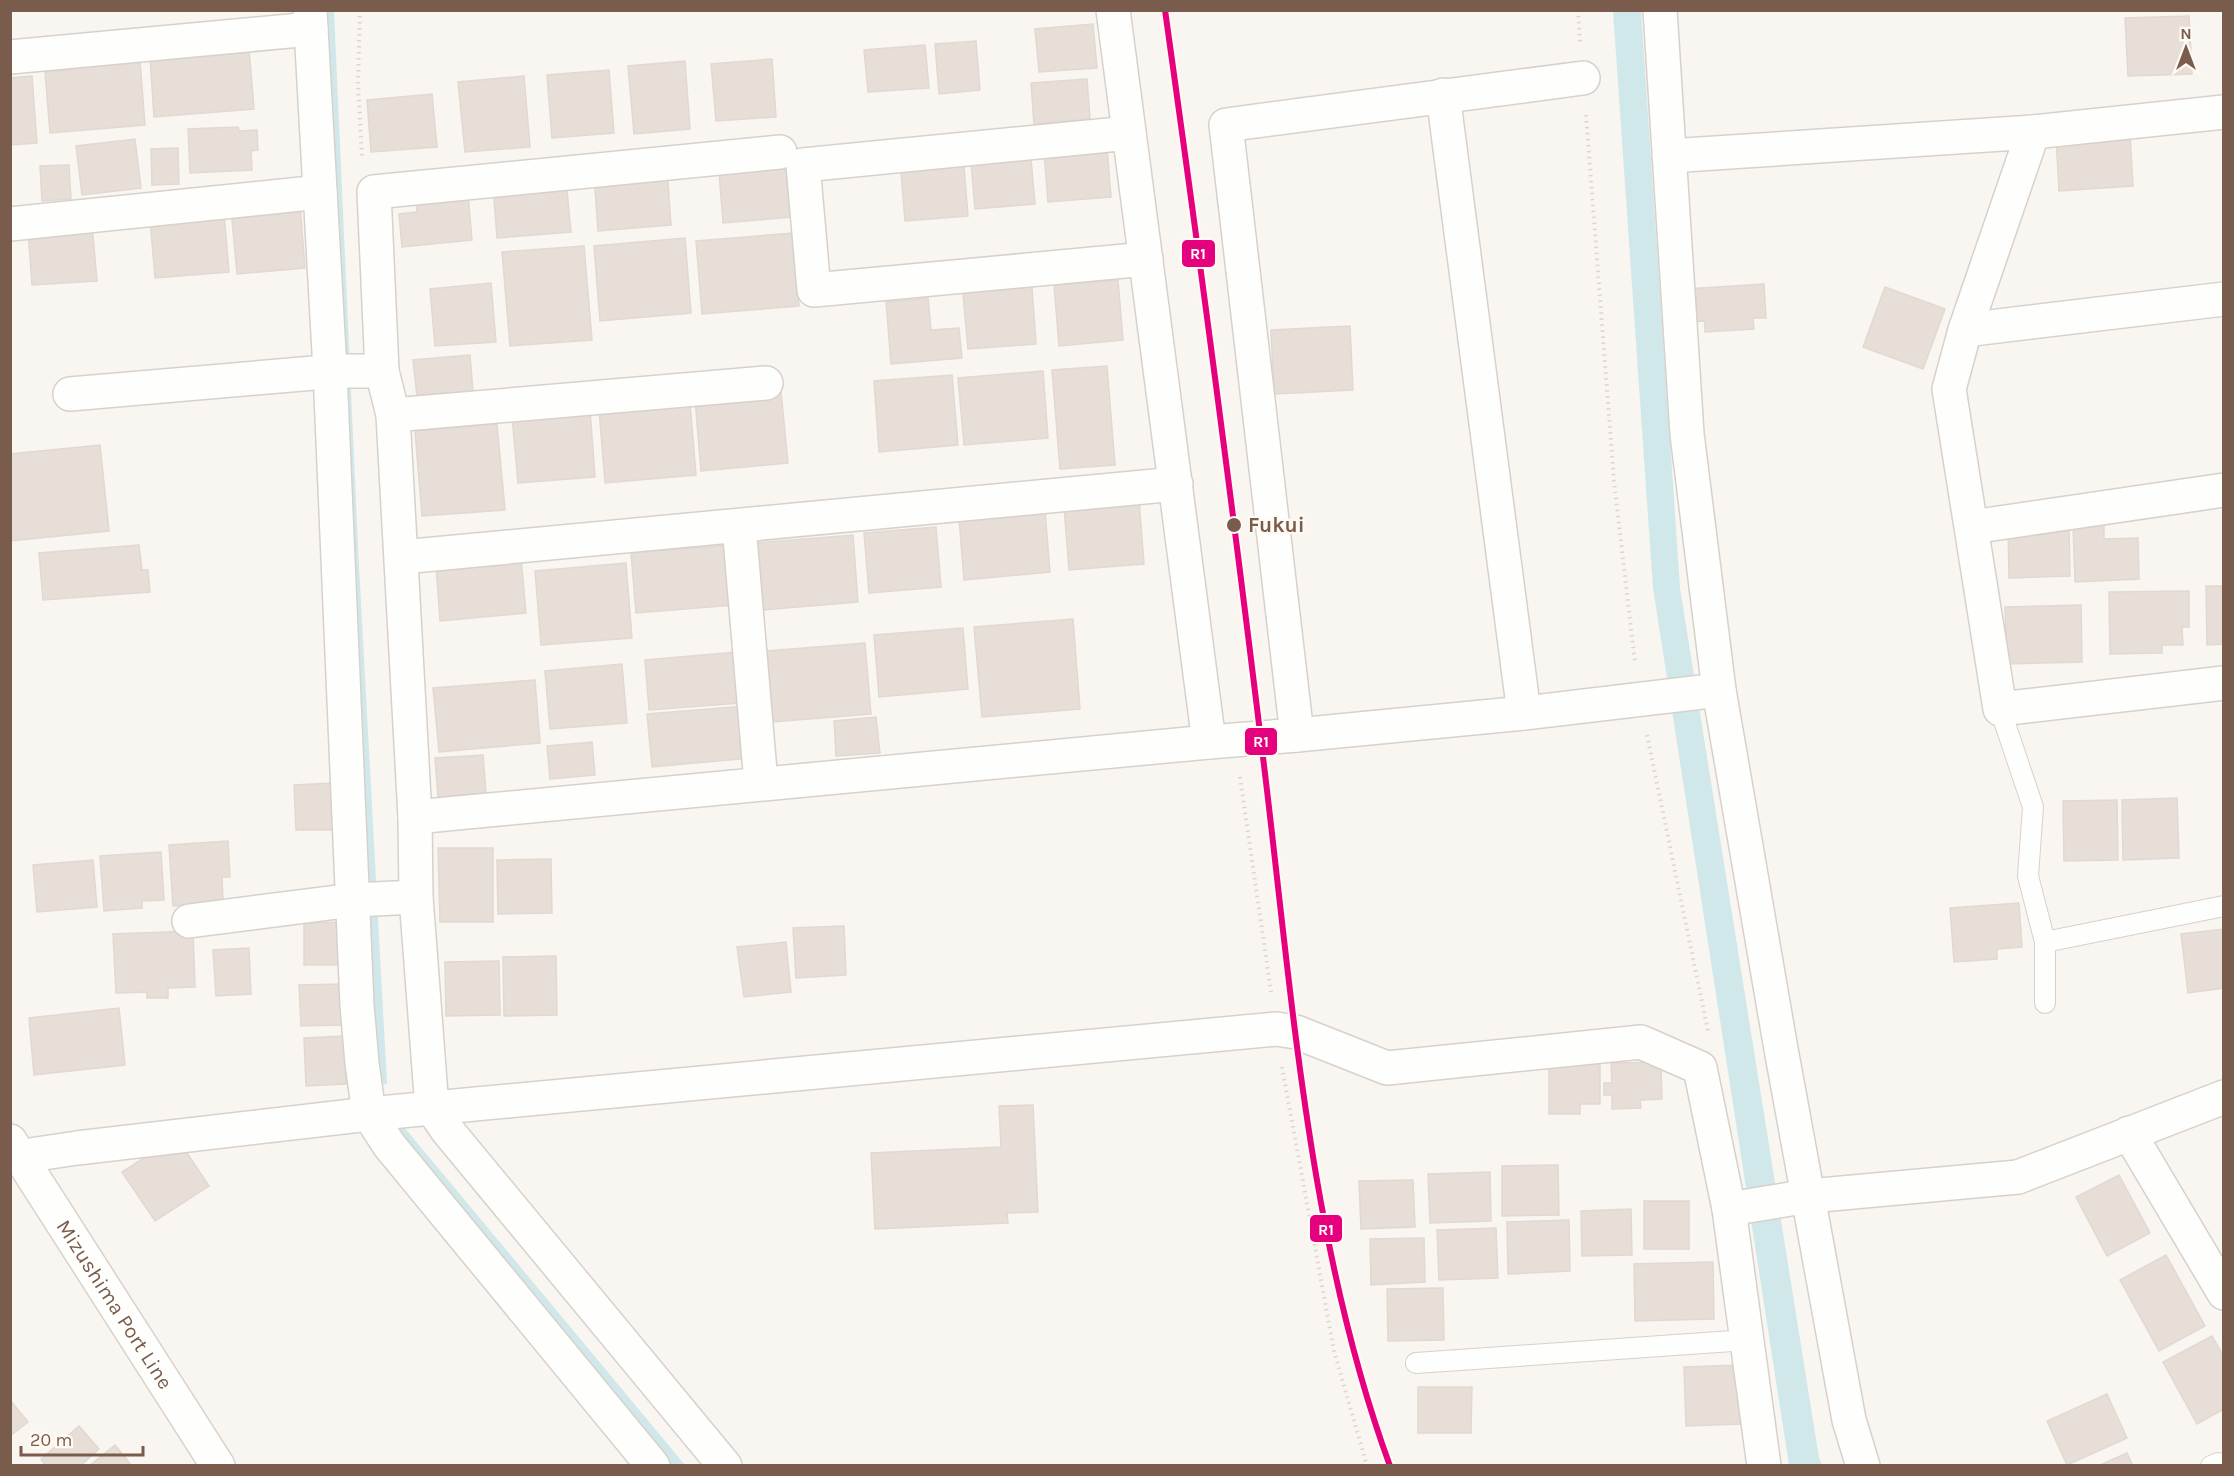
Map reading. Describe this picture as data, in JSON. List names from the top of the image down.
{
  "streets": {
    "street": ["Mizushima Port Line"]
  },
  "places": ["Fukui"],
  "lines": ["transit line R1"],
  "scale_bar": "20 m",
  "north": "top"
}
